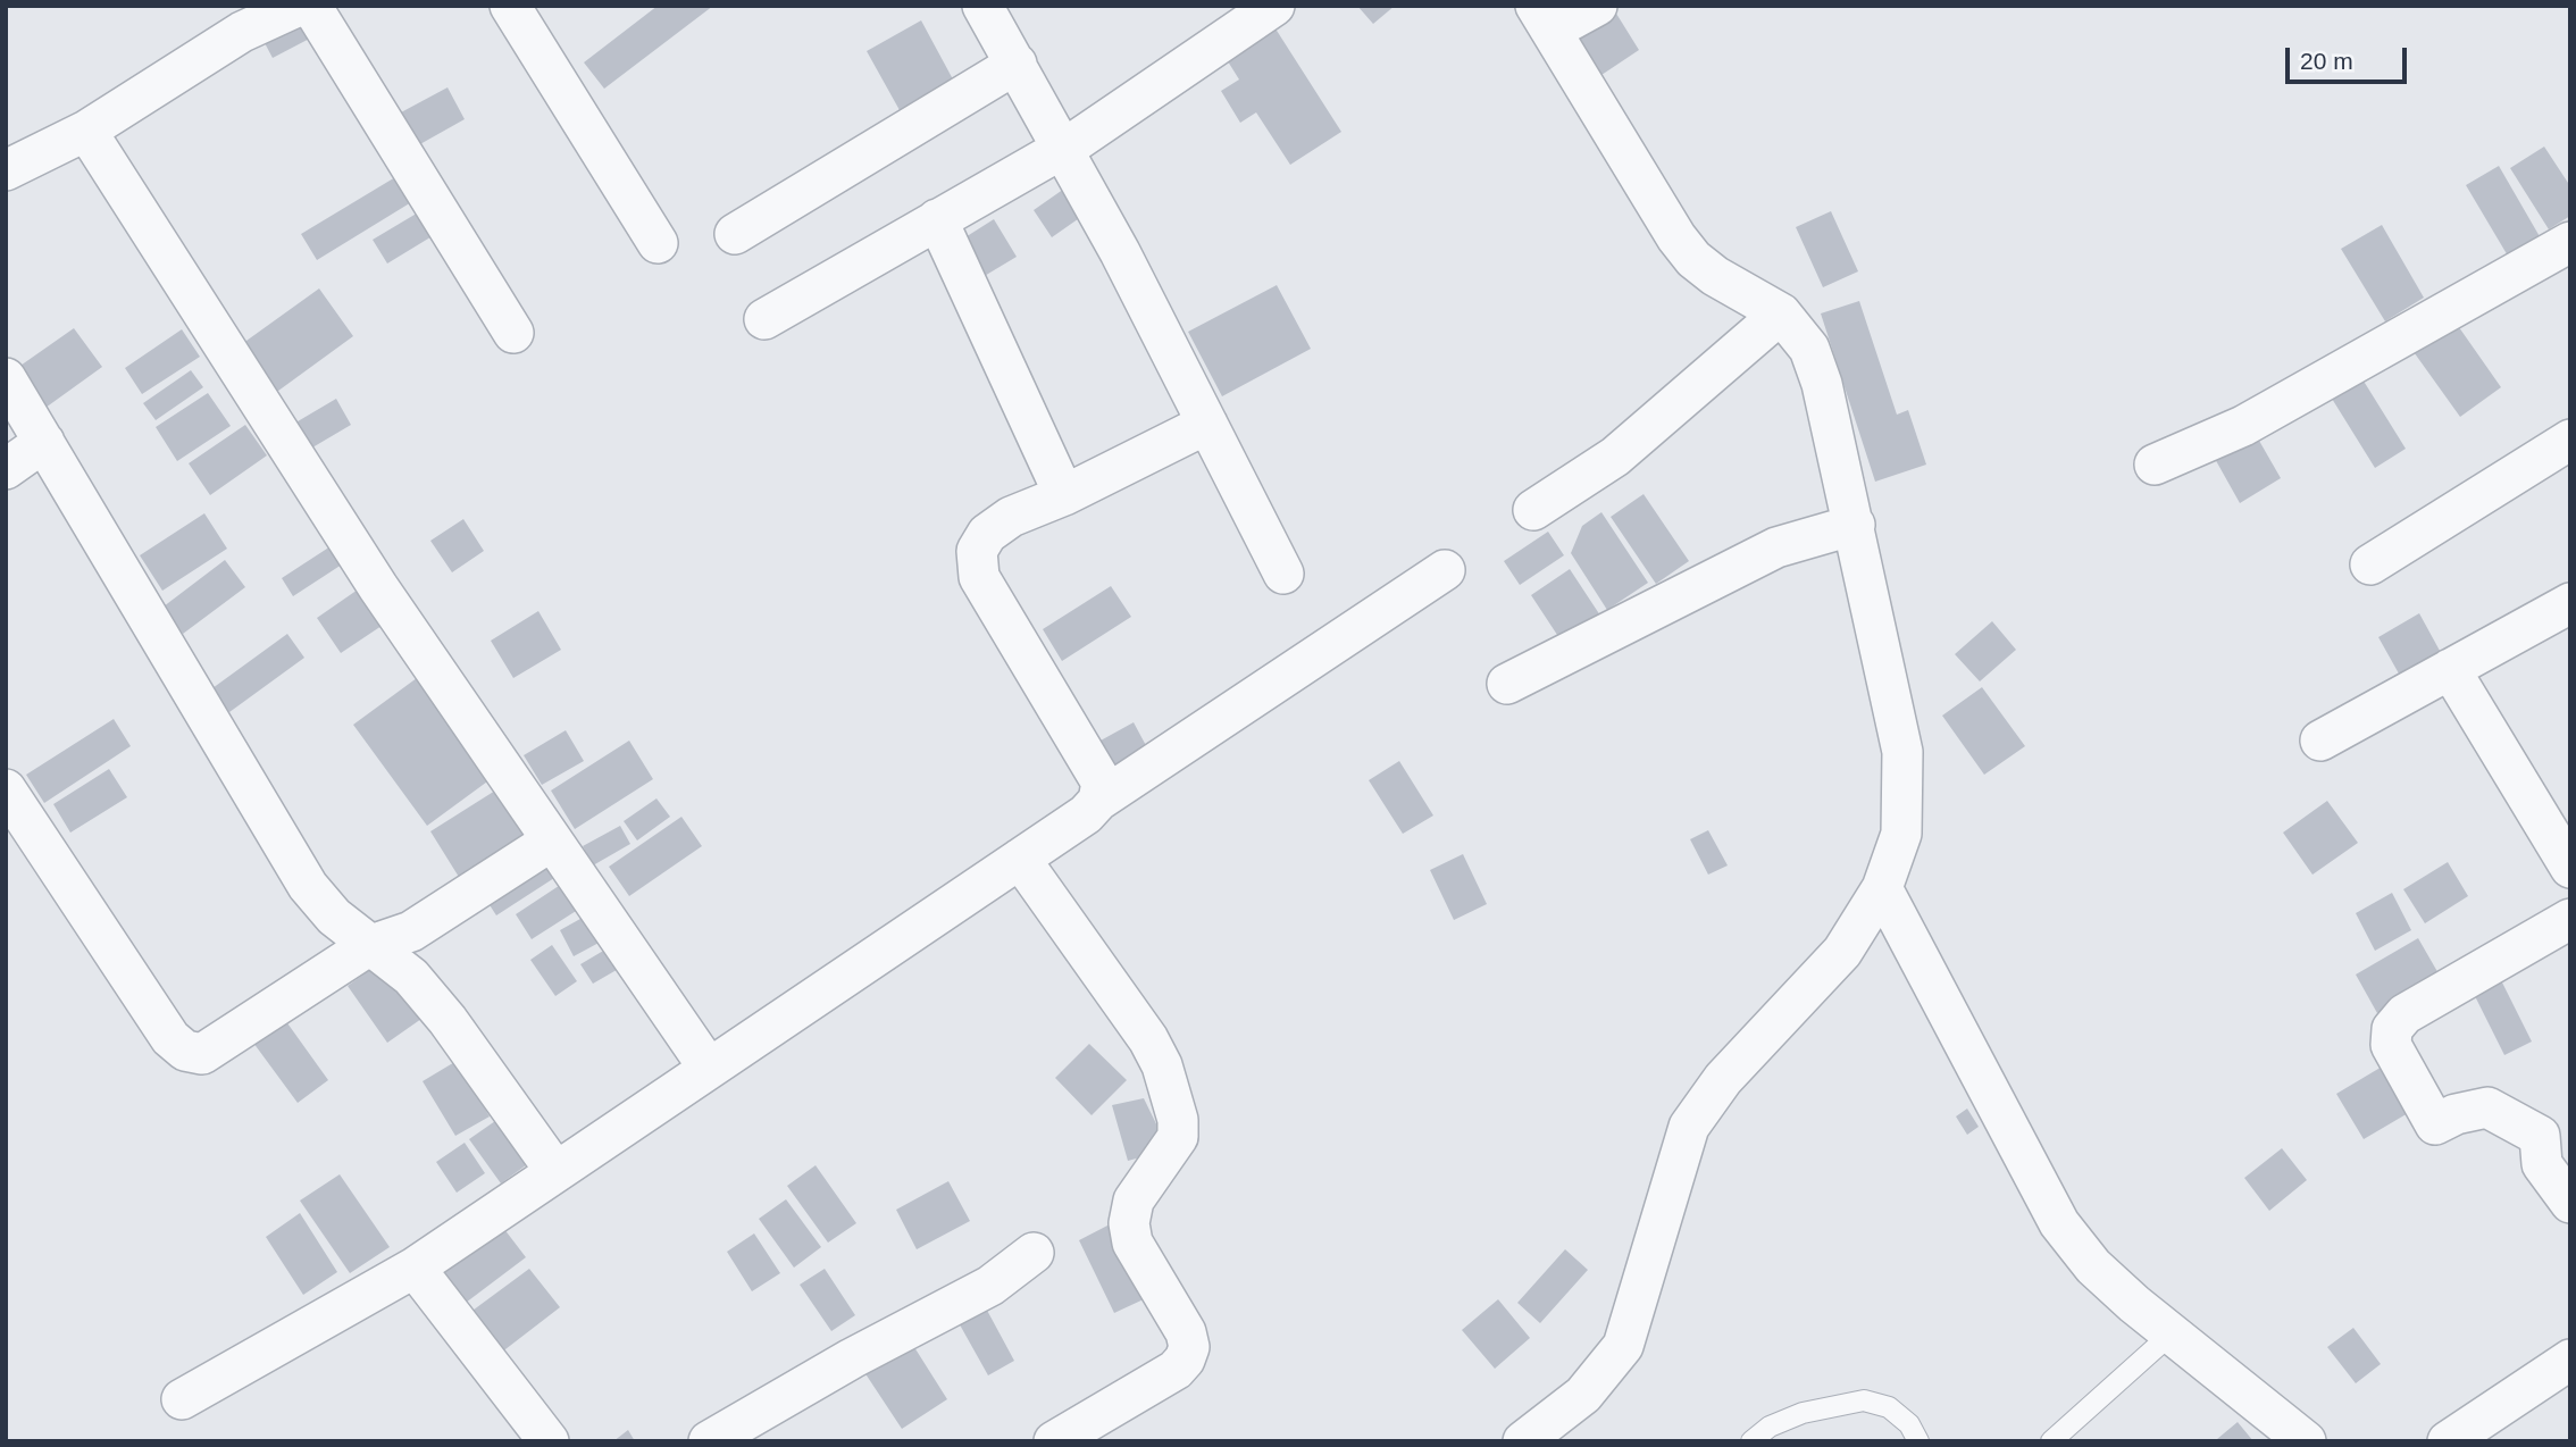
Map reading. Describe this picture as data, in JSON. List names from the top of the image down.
{
  "scale_bar": "20 m"
}
